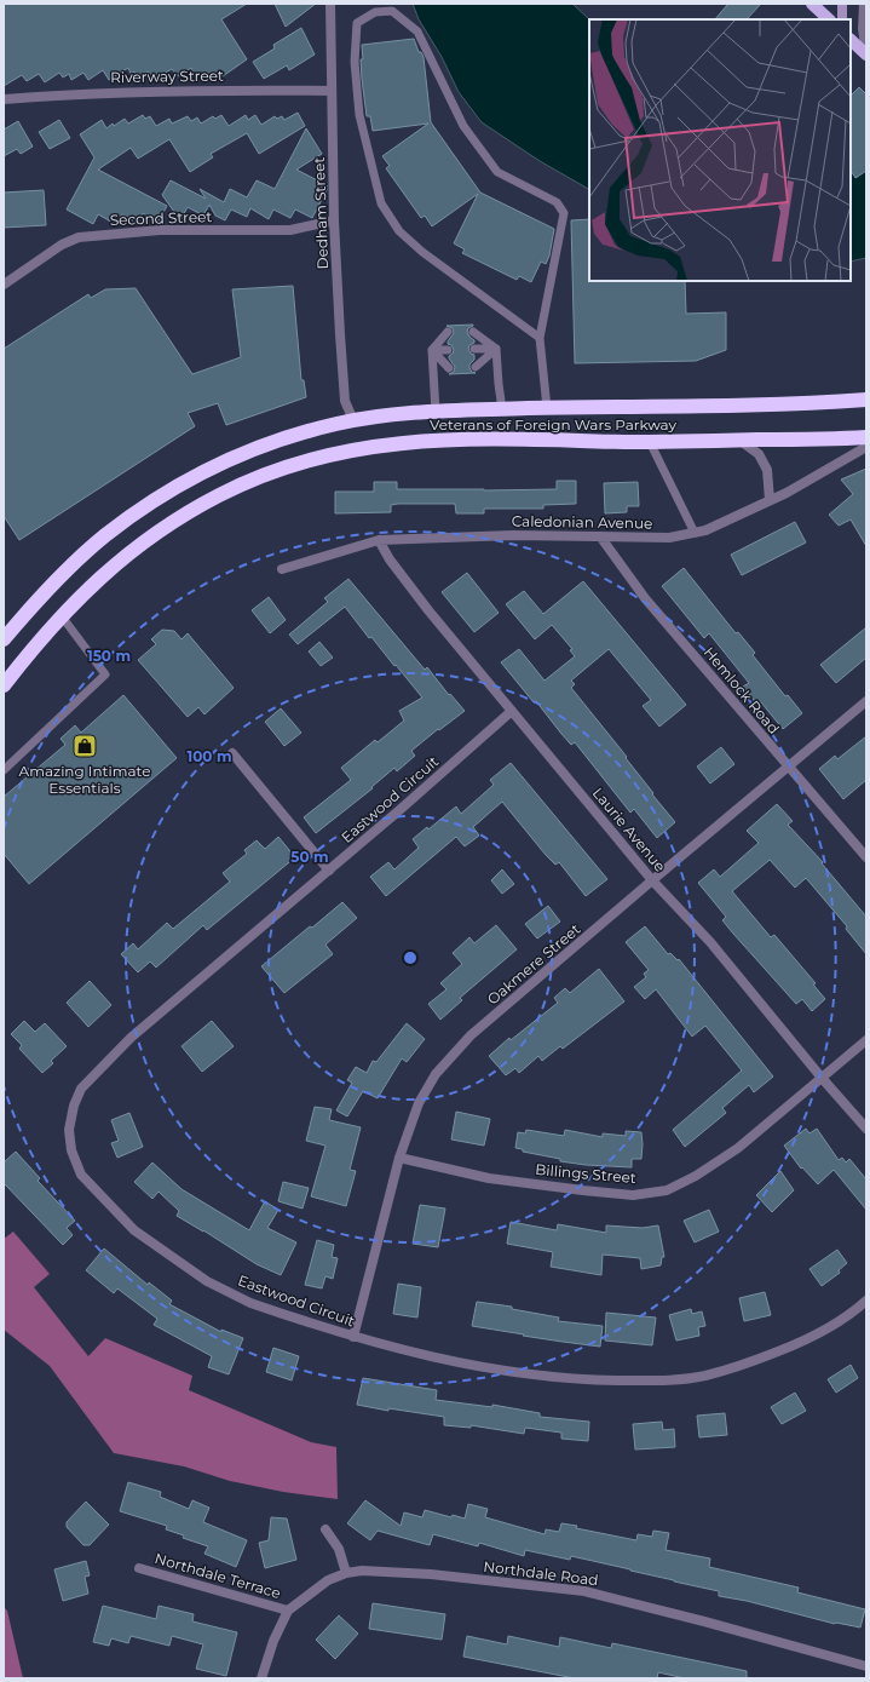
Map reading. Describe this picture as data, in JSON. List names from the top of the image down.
{
  "streets": {
    "highway": ["Veterans of Foreign Wars Parkway"],
    "street": [
      "Riverway Street",
      "Dedham Street",
      "Second Street",
      "Caledonian Avenue",
      "Hemlock Road",
      "Eastwood Circuit",
      "Laurie Avenue",
      "Oakmere Street",
      "Billings Street",
      "Northdale Road",
      "Northdale Terrace"
    ]
  },
  "crossings": [
    ["Riverway Street", "Dedham Street"],
    ["Dedham Street", "Second Street"],
    ["Dedham Street", "Veterans of Foreign Wars Parkway"],
    ["Caledonian Avenue", "Hemlock Road"],
    ["Caledonian Avenue", "Laurie Avenue"],
    ["Hemlock Road", "Oakmere Street"],
    ["Eastwood Circuit", "Laurie Avenue"],
    ["Eastwood Circuit", "Oakmere Street"],
    ["Laurie Avenue", "Oakmere Street"],
    ["Laurie Avenue", "Billings Street"],
    ["Oakmere Street", "Billings Street"],
    ["Northdale Road", "Northdale Terrace"]
  ],
  "places": {
    "shop": ["Amazing Intimate Essentials"]
  },
  "rings": ["150 m", "100 m", "50 m"]
}
